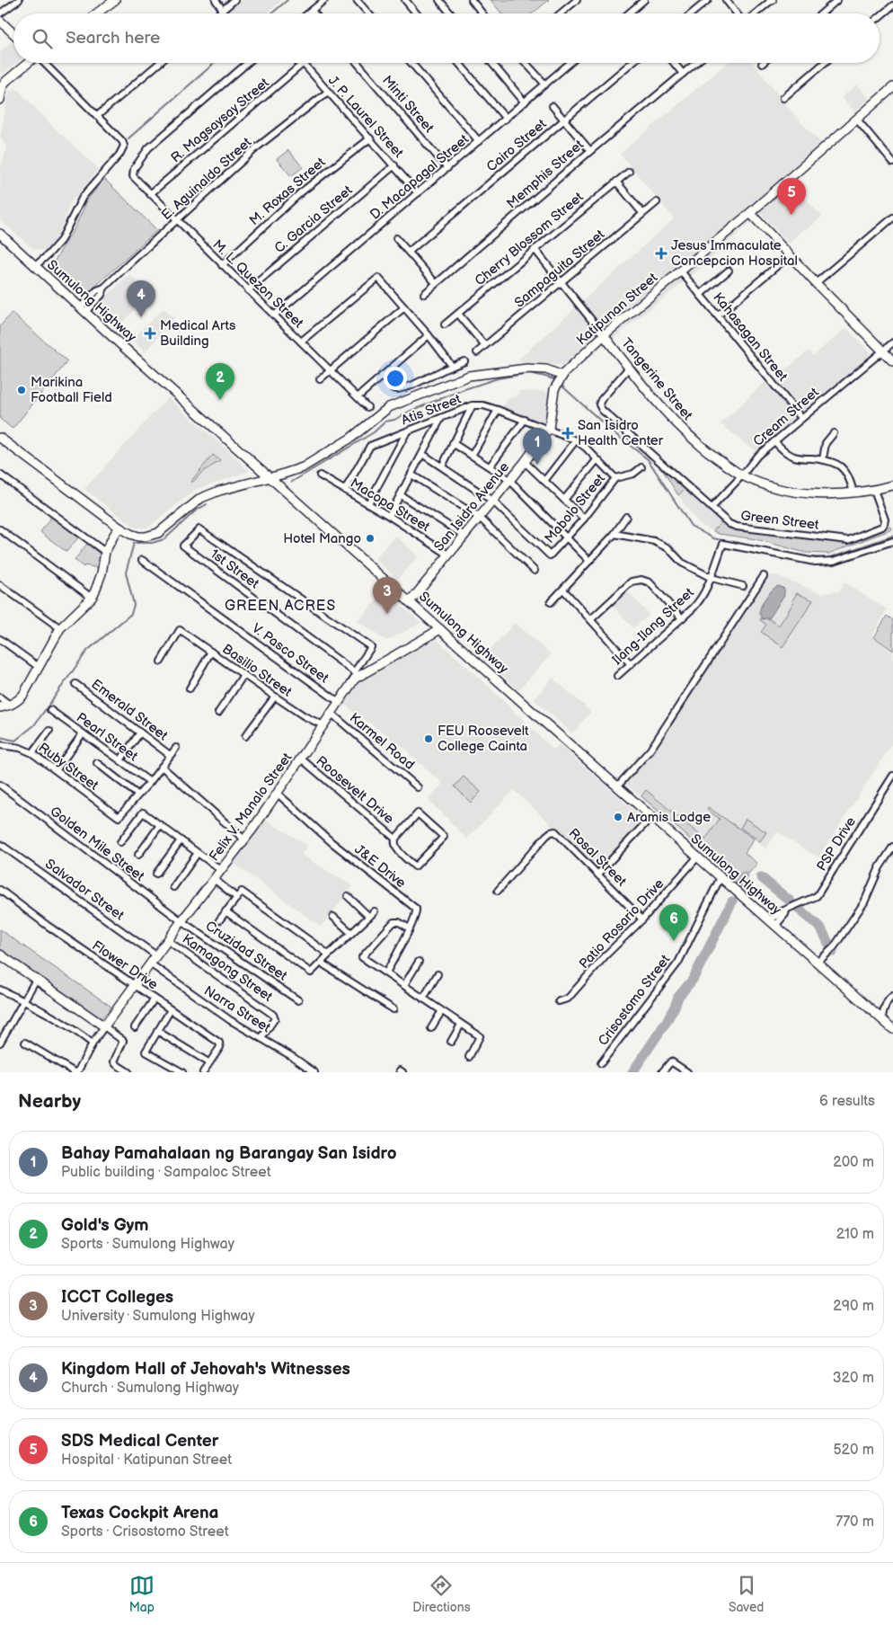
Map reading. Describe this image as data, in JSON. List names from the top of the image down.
{
  "streets": {
    "street": [
      "Minti Street",
      "J. P. Laurel Street",
      "R. Magsaysay Street",
      "Cairo Street",
      "Memphis Street",
      "D. Macapagal Street",
      "E. Aguinaldo Street",
      "M. Roxas Street",
      "C. Garcia Street",
      "Cherry Blossom Street",
      "Sampaguita Street",
      "M. L. Quezon Street",
      "Sumulong Highway",
      "Katipunan Street",
      "Kahasagan Street",
      "Tangerine Street",
      "Atis Street",
      "Cream Street",
      "Macopa Street",
      "San Isidro Avenue",
      "Mabolo Street",
      "Green Street",
      "1st Street",
      "Ilang-Ilang Street",
      "V. Pasco Street",
      "Basilio Street",
      "Emerald Street",
      "Pearl Street",
      "Karmel Road",
      "Ruby Street",
      "Roosevelt Drive",
      "Felix V. Manalo Street",
      "Golden Mile Street",
      "PSP Drive",
      "Rosal Street",
      "J&E Drive",
      "Salvador Street",
      "Patio Rosario Drive",
      "Cruzidad Street",
      "Flower Drive",
      "Kamagong Street",
      "Crisostomo Street",
      "Narra Street"
    ]
  },
  "crossings": [
    ["Minti Street", "D. Macapagal Street"],
    ["J. P. Laurel Street", "R. Magsaysay Street"],
    ["J. P. Laurel Street", "D. Macapagal Street"],
    ["J. P. Laurel Street", "E. Aguinaldo Street"],
    ["J. P. Laurel Street", "M. Roxas Street"],
    ["J. P. Laurel Street", "C. Garcia Street"],
    ["R. Magsaysay Street", "M. L. Quezon Street"],
    ["D. Macapagal Street", "M. L. Quezon Street"],
    ["E. Aguinaldo Street", "M. L. Quezon Street"],
    ["E. Aguinaldo Street", "Sumulong Highway"],
    ["M. Roxas Street", "M. L. Quezon Street"],
    ["C. Garcia Street", "M. L. Quezon Street"],
    ["Cherry Blossom Street", "Tangerine Street"],
    ["Sampaguita Street", "Tangerine Street"],
    ["Sumulong Highway", "San Isidro Avenue"],
    ["Sumulong Highway", "Felix V. Manalo Street"],
    ["Sumulong Highway", "PSP Drive"],
    ["Sumulong Highway", "Patio Rosario Drive"],
    ["Sumulong Highway", "Crisostomo Street"],
    ["Katipunan Street", "Kahasagan Street"],
    ["Katipunan Street", "Tangerine Street"],
    ["Kahasagan Street", "Cream Street"],
    ["Tangerine Street", "Cream Street"],
    ["Tangerine Street", "Green Street"],
    ["Atis Street", "Macopa Street"],
    ["Atis Street", "San Isidro Avenue"],
    ["Atis Street", "Mabolo Street"],
    ["Cream Street", "Green Street"],
    ["Macopa Street", "San Isidro Avenue"],
    ["San Isidro Avenue", "Mabolo Street"],
    ["1st Street", "Felix V. Manalo Street"],
    ["V. Pasco Street", "Felix V. Manalo Street"],
    ["Basilio Street", "Felix V. Manalo Street"],
    ["Karmel Road", "Felix V. Manalo Street"],
    ["Roosevelt Drive", "Felix V. Manalo Street"],
    ["Felix V. Manalo Street", "Golden Mile Street"],
    ["Felix V. Manalo Street", "J&E Drive"],
    ["Felix V. Manalo Street", "Salvador Street"],
    ["Felix V. Manalo Street", "Cruzidad Street"],
    ["Felix V. Manalo Street", "Flower Drive"],
    ["Felix V. Manalo Street", "Kamagong Street"],
    ["Felix V. Manalo Street", "Narra Street"],
    ["Golden Mile Street", "Cruzidad Street"],
    ["Rosal Street", "Patio Rosario Drive"],
    ["Kamagong Street", "Narra Street"]
  ],
  "districts": ["GREEN ACRES"],
  "places": {
    "health": ["Jesus Immaculate Concepcion Hospital", "Medical Arts Building", "San Isidro Health Center"],
    "other": [
      "Marikina Football Field",
      "Hotel Mango",
      "FEU Roosevelt College Cainta",
      "Aramis Lodge"
    ]
  },
  "page": {
    "search": "Search here",
    "pins": [
      "5",
      "4",
      "2",
      "1",
      "3",
      "6"
    ],
    "heading": ["Nearby", "6 results"],
    "list": [
      {
        "mark": "1",
        "name": "Bahay Pamahalaan ng Barangay San Isidro",
        "note": "Public building · Sampaloc Street",
        "value": "200 m"
      },
      {
        "mark": "2",
        "name": "Gold's Gym",
        "note": "Sports · Sumulong Highway",
        "value": "210 m"
      },
      {
        "mark": "3",
        "name": "ICCT Colleges",
        "note": "University · Sumulong Highway",
        "value": "290 m"
      },
      {
        "mark": "4",
        "name": "Kingdom Hall of Jehovah's Witnesses",
        "note": "Church · Sumulong Highway",
        "value": "320 m"
      },
      {
        "mark": "5",
        "name": "SDS Medical Center",
        "note": "Hospital · Katipunan Street",
        "value": "520 m"
      },
      {
        "mark": "6",
        "name": "Texas Cockpit Arena",
        "note": "Sports · Crisostomo Street",
        "value": "770 m"
      }
    ],
    "nav": ["Map", "Directions", "Saved"]
  }
}
